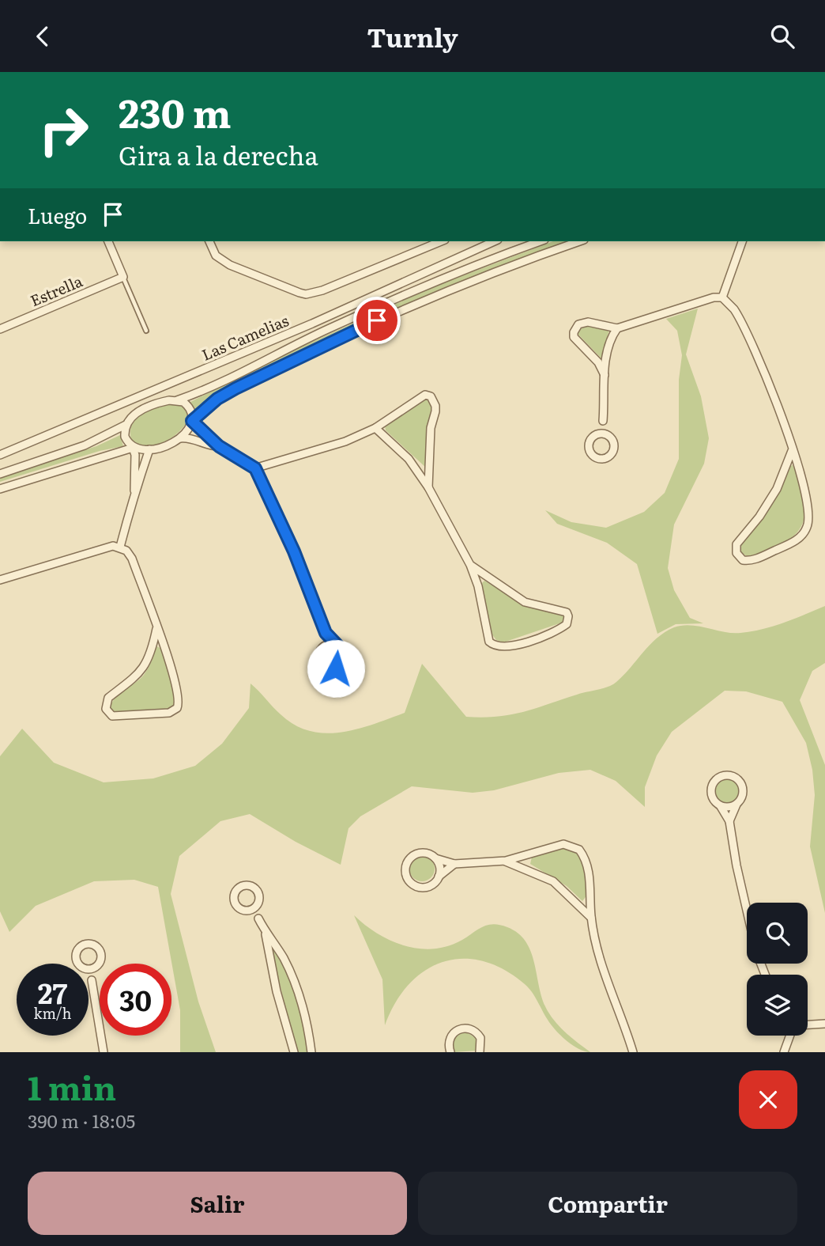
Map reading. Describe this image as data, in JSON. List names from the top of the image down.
{
  "streets": {
    "street": ["Estrella", "Las Camelias"]
  },
  "page": {
    "header": "Turnly",
    "turn": ["230 m", "Gira a la derecha"],
    "then": "Luego",
    "speed": "27 km/h",
    "limit": "30",
    "heading": ["1 min", "390 m · 18:05"],
    "buttons": ["Salir", "Compartir"]
  }
}
